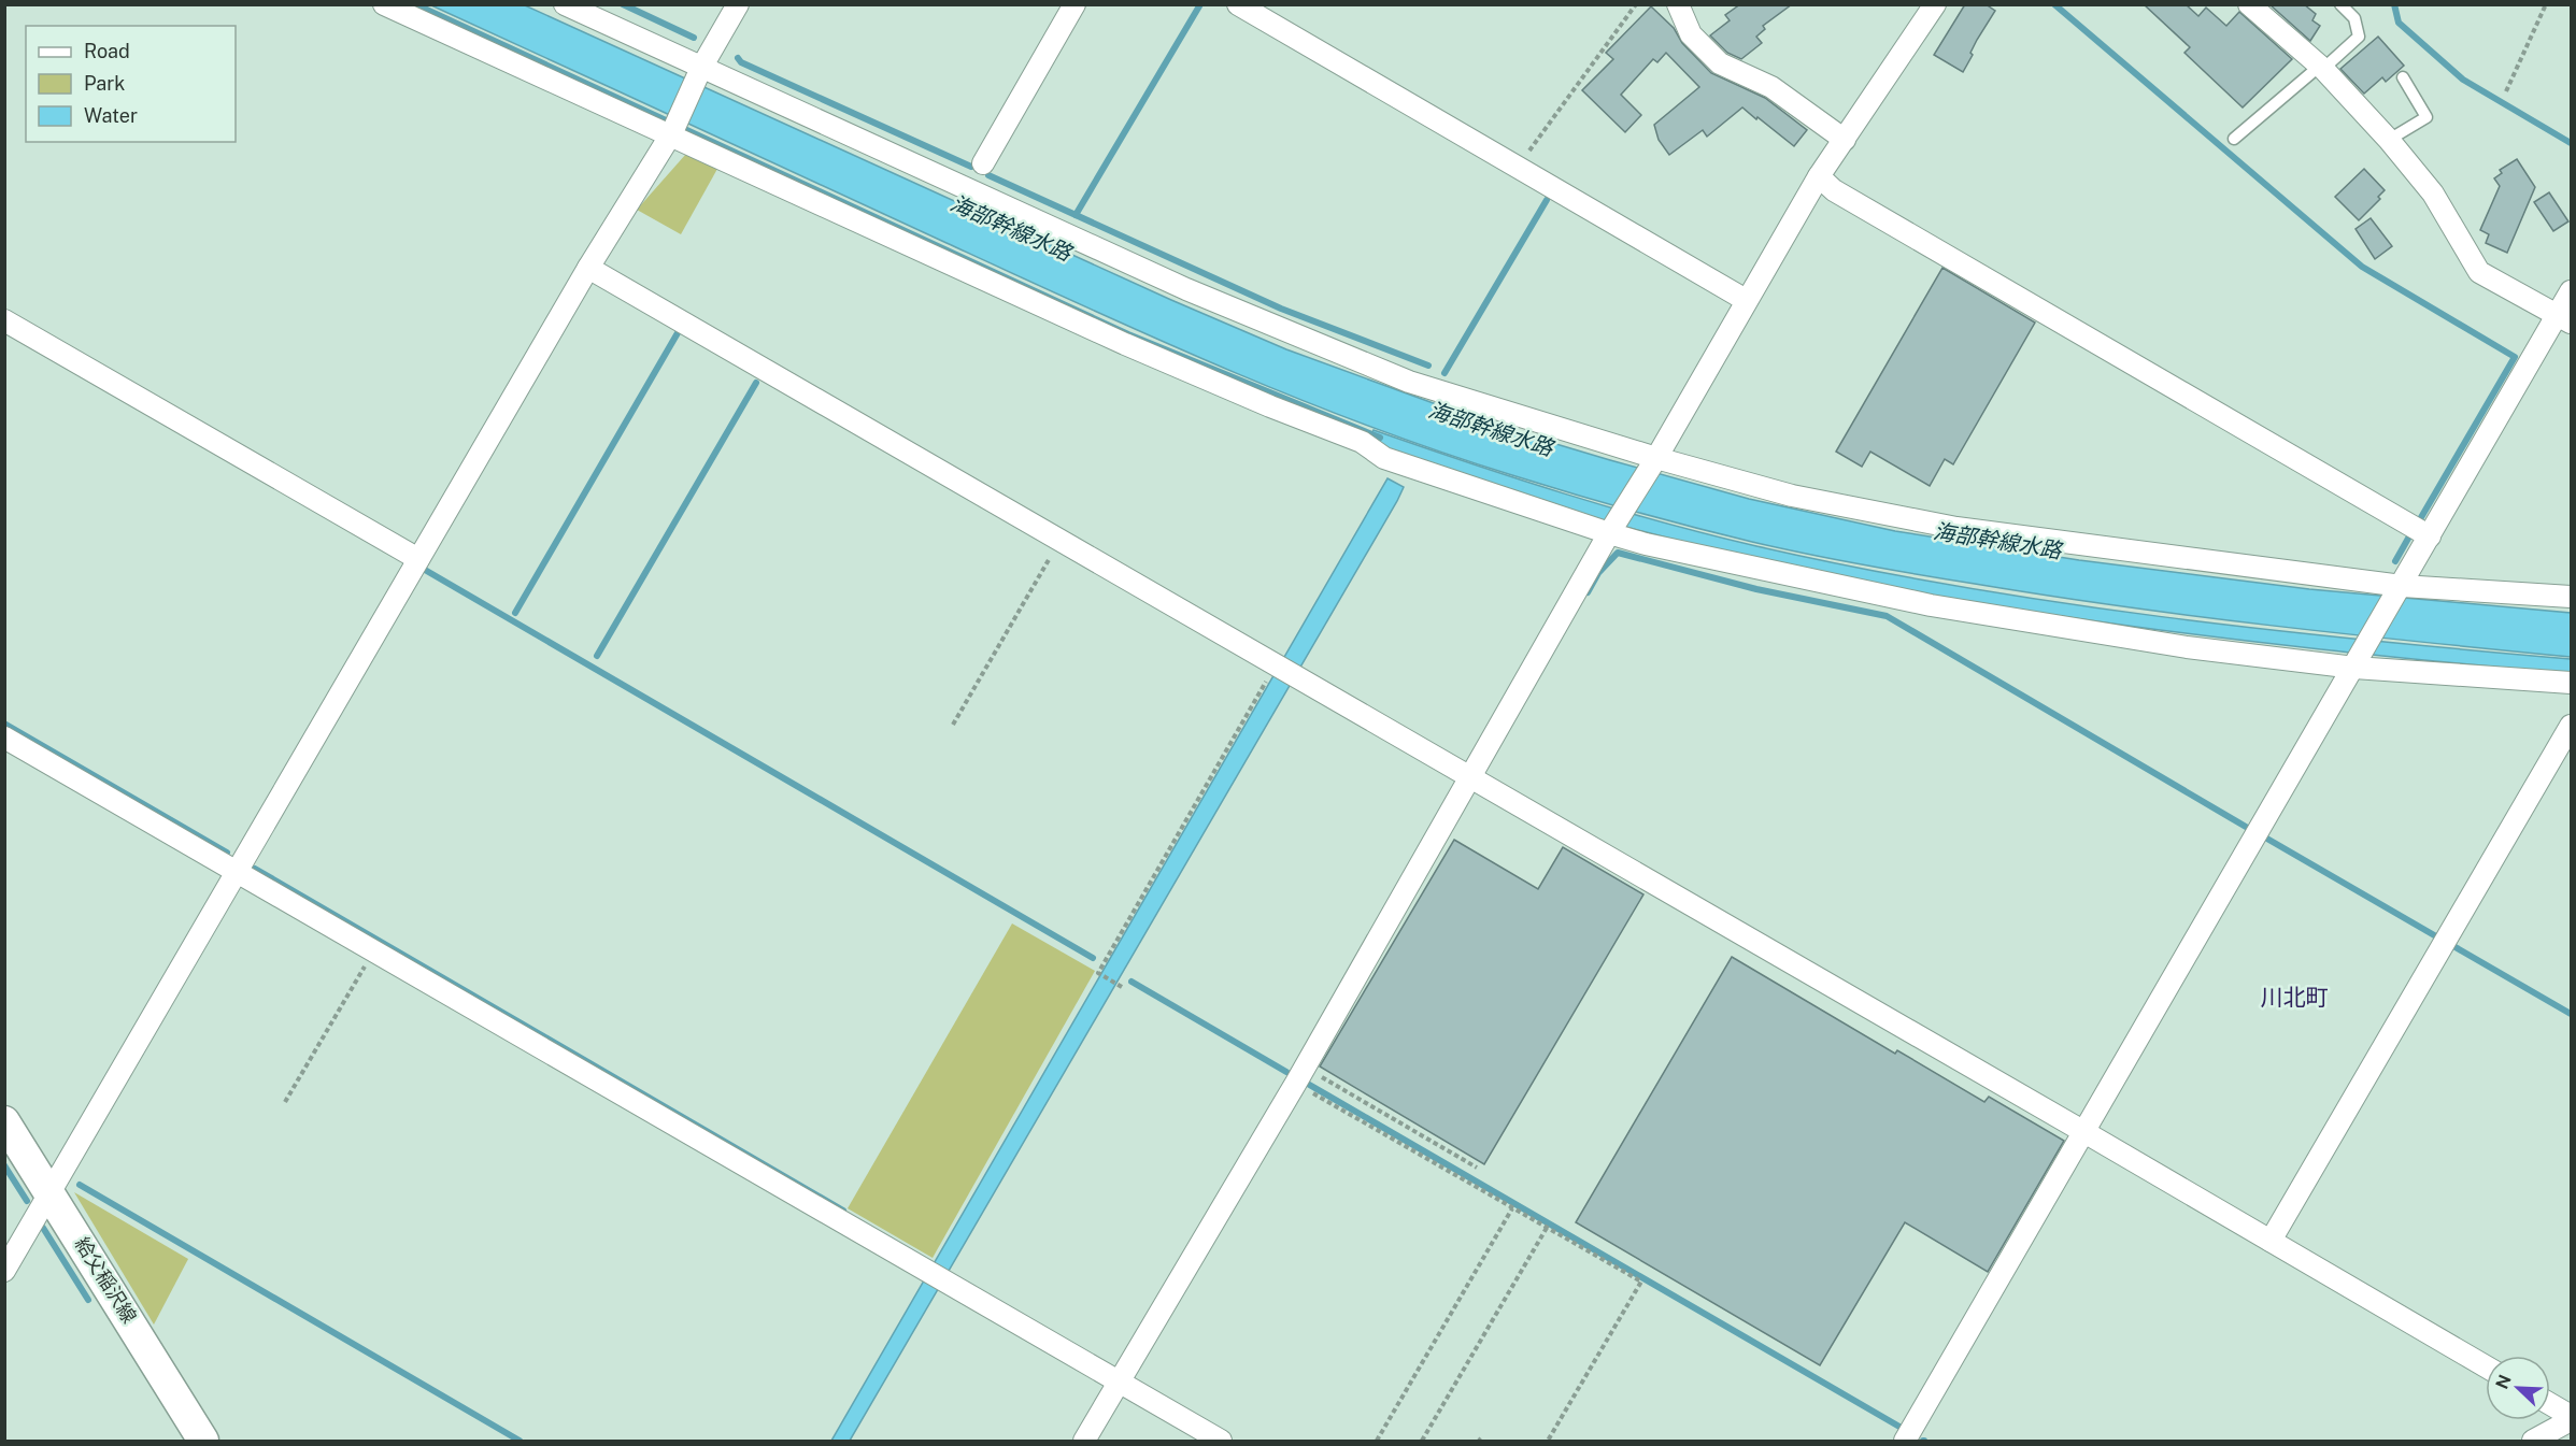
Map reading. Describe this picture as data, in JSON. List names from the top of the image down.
{
  "streets": {
    "main road": ["給父稲沢線"]
  },
  "districts": ["川北町"],
  "water": ["海部幹線水路"],
  "legend": ["Road", "Park", "Water"],
  "north": "top left"
}
